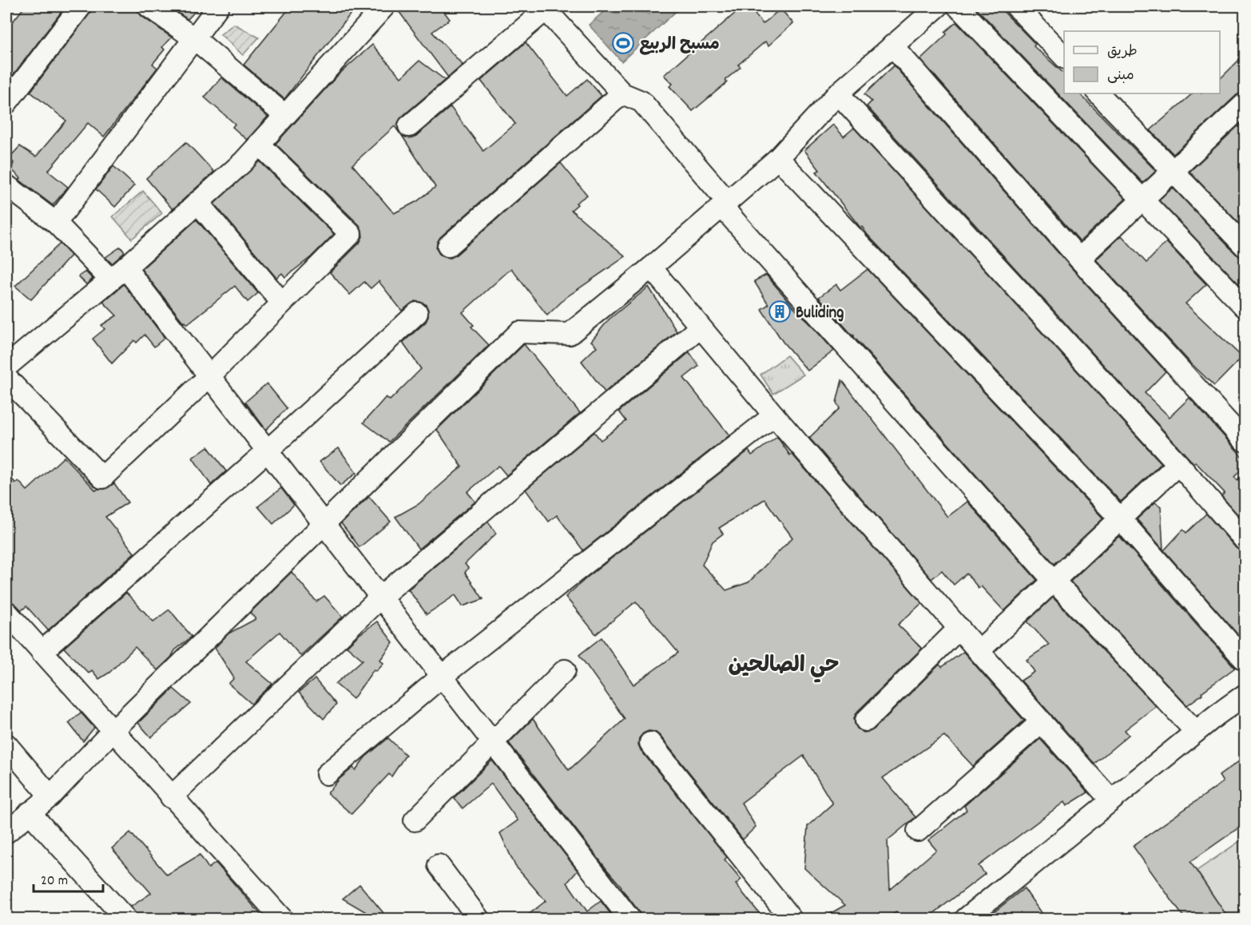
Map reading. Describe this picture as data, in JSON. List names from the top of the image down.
{
  "districts": ["حي الصالحين"],
  "places": {
    "sports": ["مسبح الربيع"],
    "building": ["Buliding"]
  },
  "legend": ["طريق", "مبنى"],
  "scale_bar": "20 m"
}
